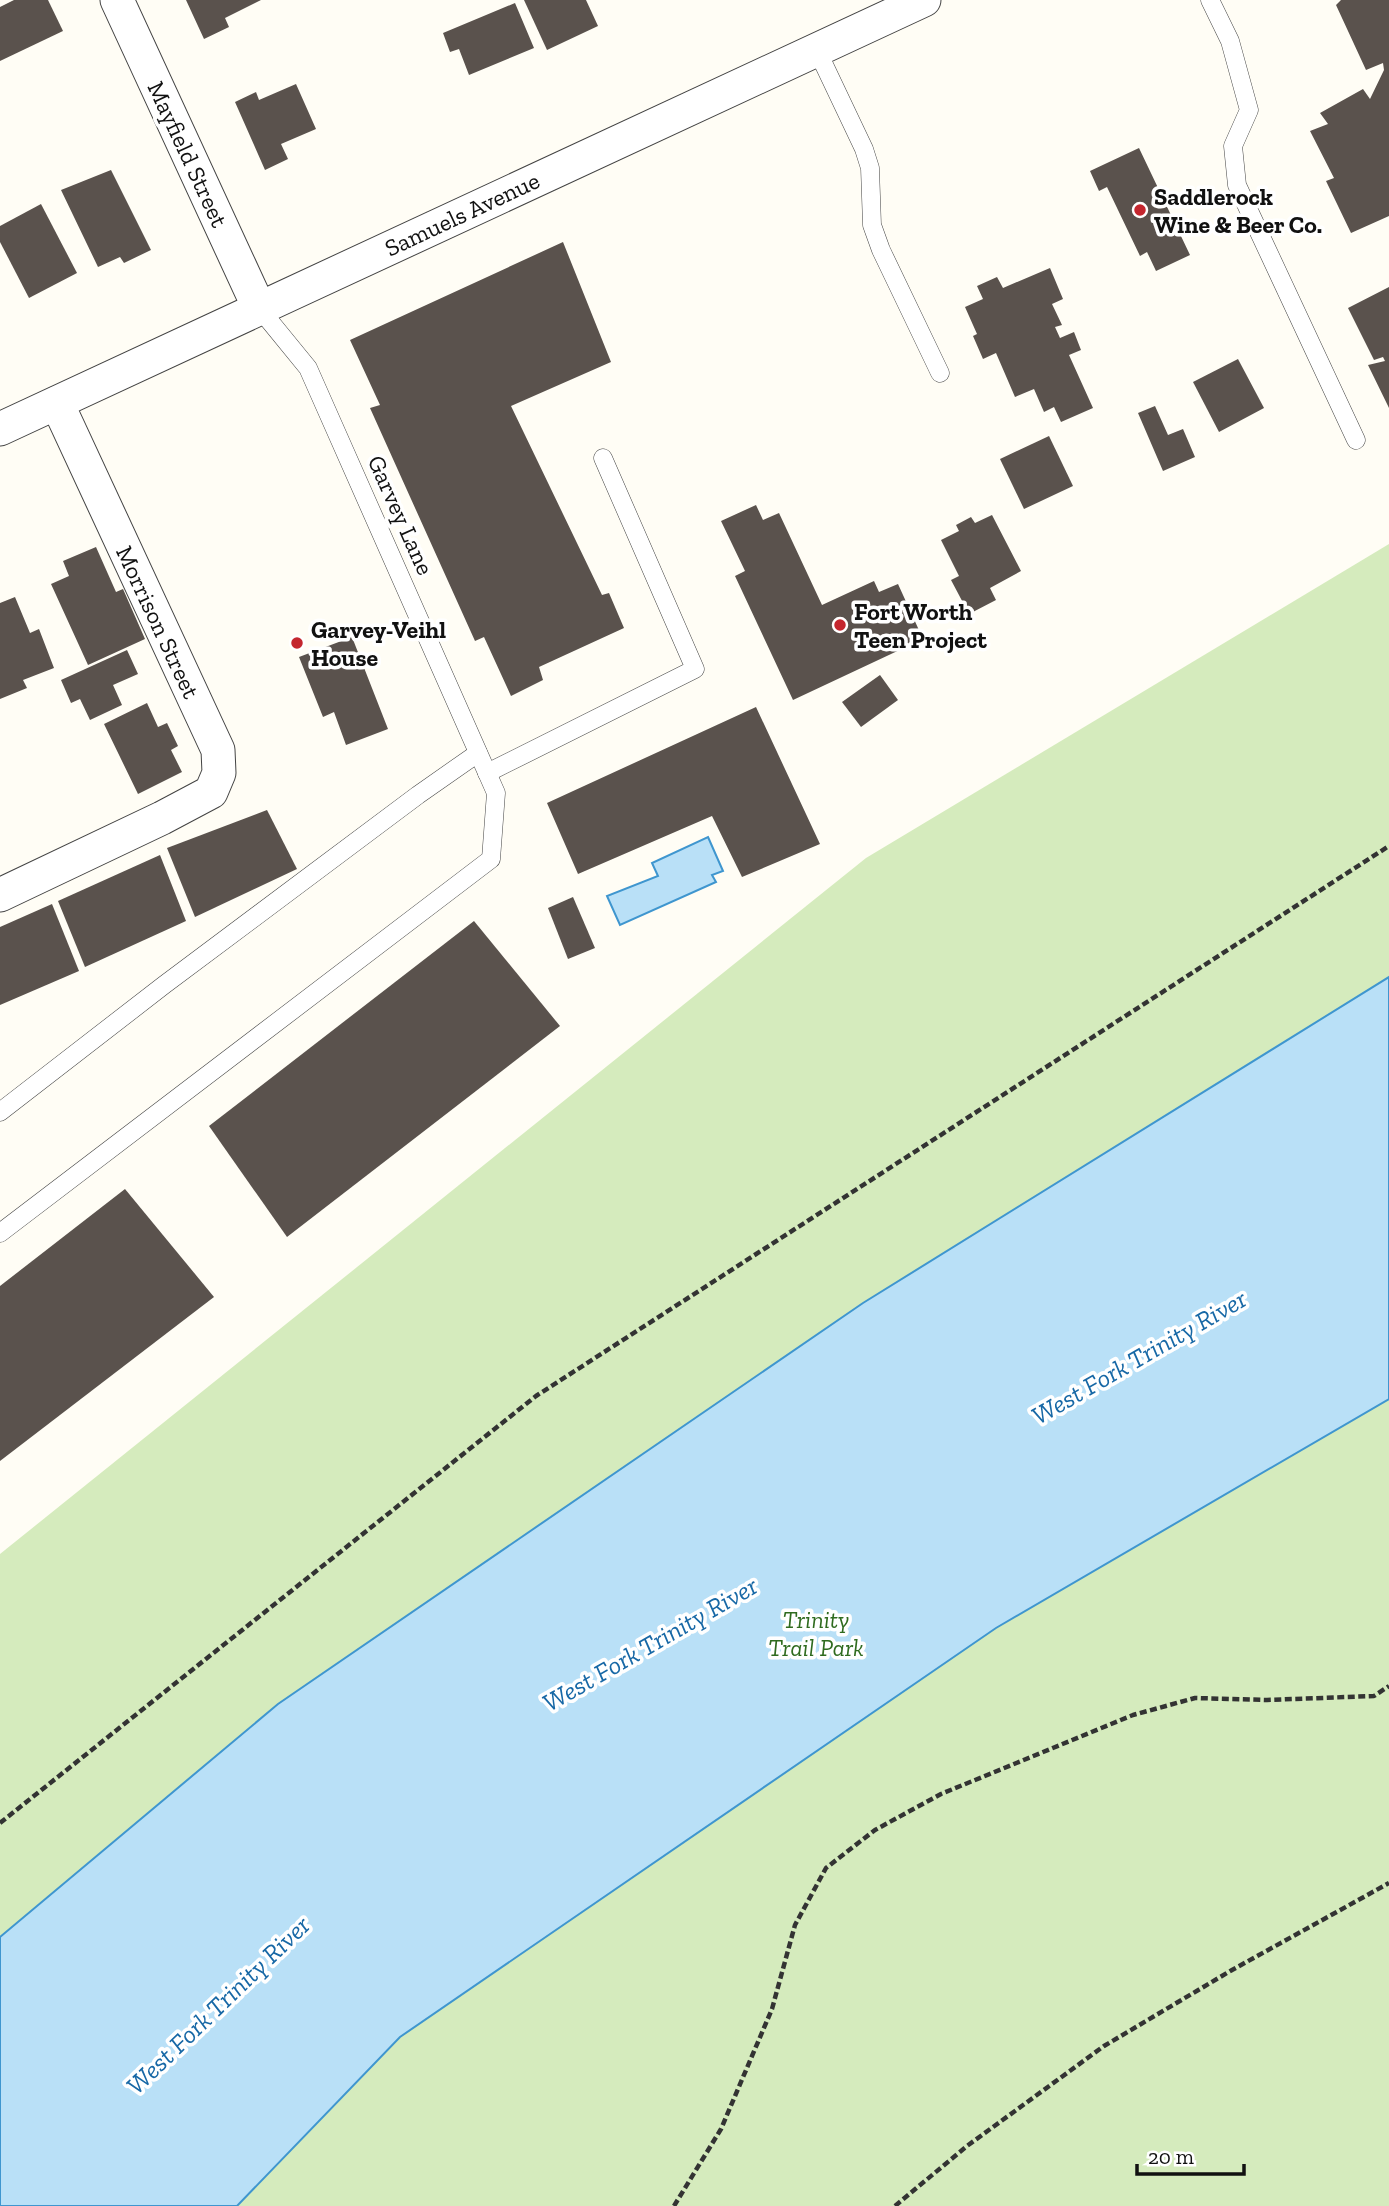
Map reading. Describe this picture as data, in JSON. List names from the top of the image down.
{
  "streets": {
    "street": ["Mayfield Street", "Samuels Avenue", "Morrison Street"],
    "lane": ["Garvey Lane"]
  },
  "crossings": [
    ["Mayfield Street", "Samuels Avenue"],
    ["Mayfield Street", "Garvey Lane"],
    ["Samuels Avenue", "Garvey Lane"],
    ["Samuels Avenue", "Morrison Street"]
  ],
  "water": ["West Fork Trinity River"],
  "parks": ["Trinity Trail Park"],
  "places": ["Saddlerock Wine & Beer Co.", "Fort Worth Teen Project", "Garvey-Veihl House"],
  "scale_bar": "20 m"
}
